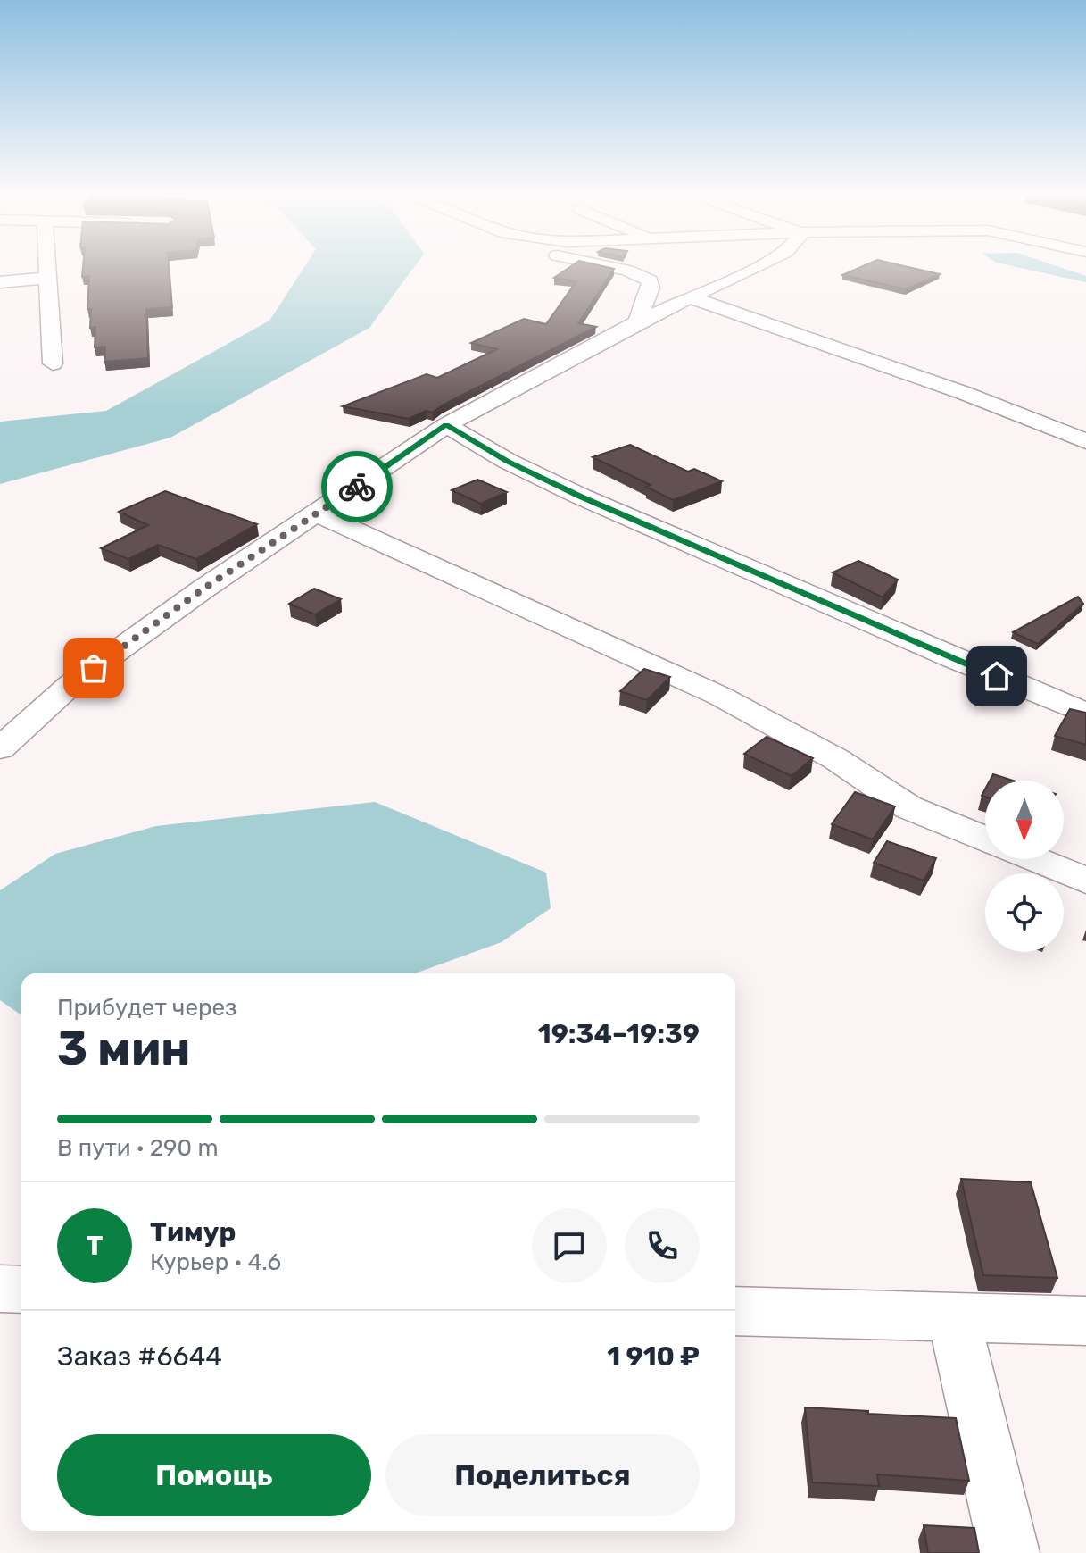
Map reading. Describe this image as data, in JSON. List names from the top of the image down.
{
  "north": "bottom",
  "page": {
    "heading": ["3 мин", "Прибудет через", "19:34–19:39"],
    "panel": [
      "Тимур",
      "Курьер · 4.6",
      "Заказ #6644",
      "1 910 ₽"
    ],
    "bar": "В пути · 290 m",
    "round": "Т",
    "buttons": ["Помощь", "Поделиться"]
  }
}
